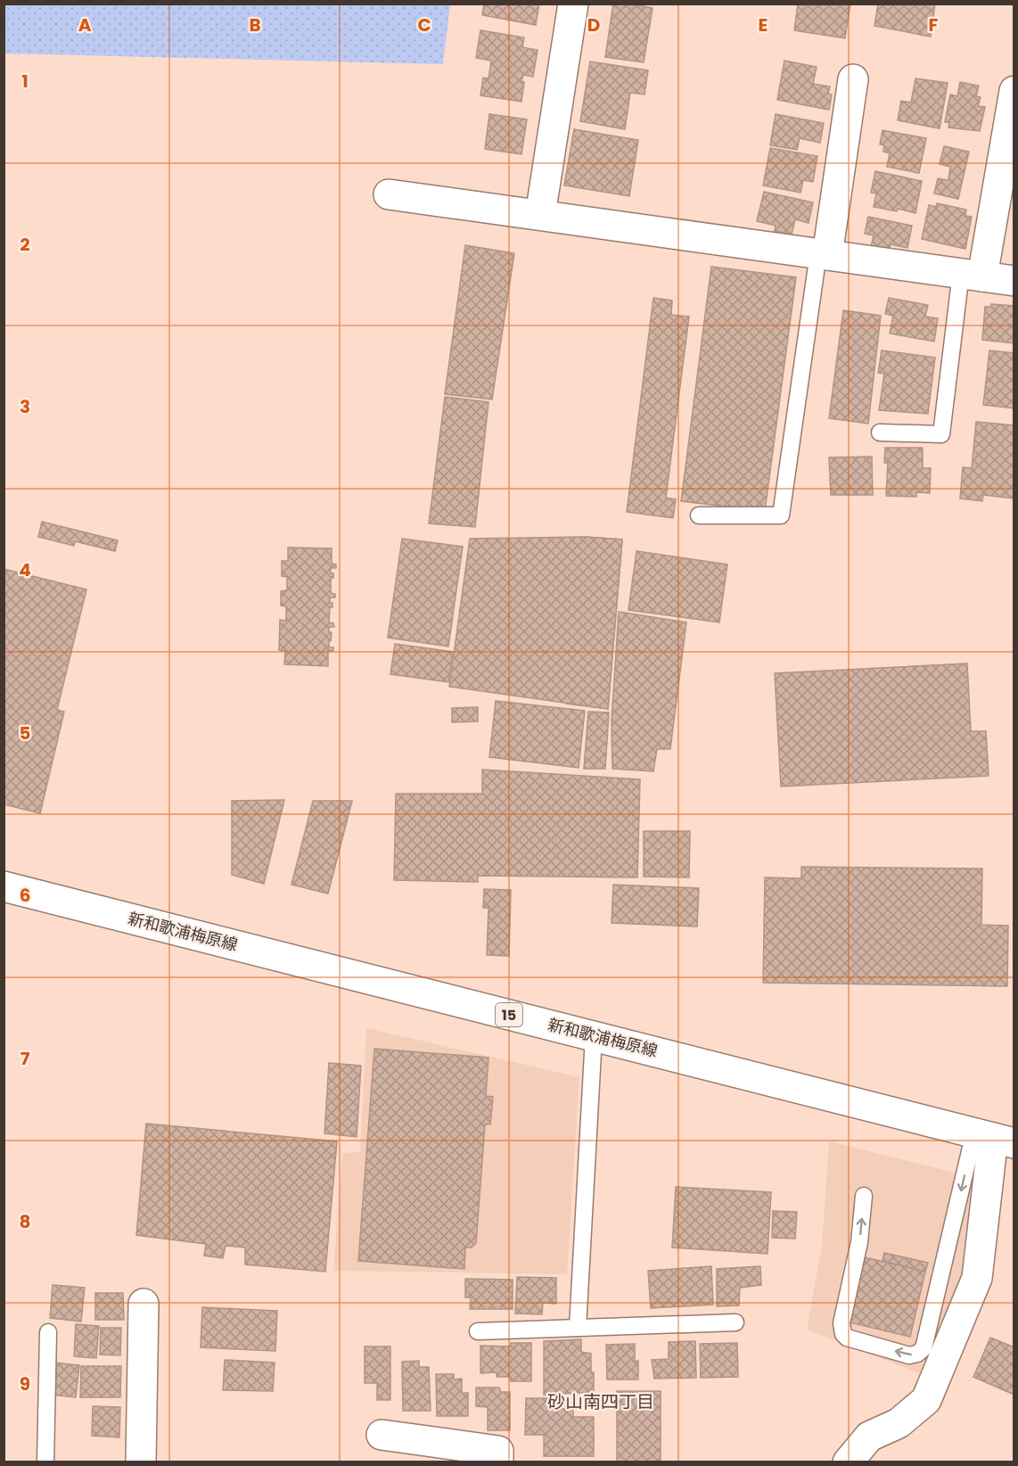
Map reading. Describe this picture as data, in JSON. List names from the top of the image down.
{
  "streets": {
    "street": ["新和歌浦梅原線", "15"]
  },
  "districts": ["砂山南四丁目"],
  "grid": {
    "columns": [
      "A",
      "B",
      "C",
      "D",
      "E",
      "F"
    ],
    "rows": [
      "1",
      "2",
      "3",
      "4",
      "5",
      "6",
      "7",
      "8",
      "9"
    ]
  }
}
